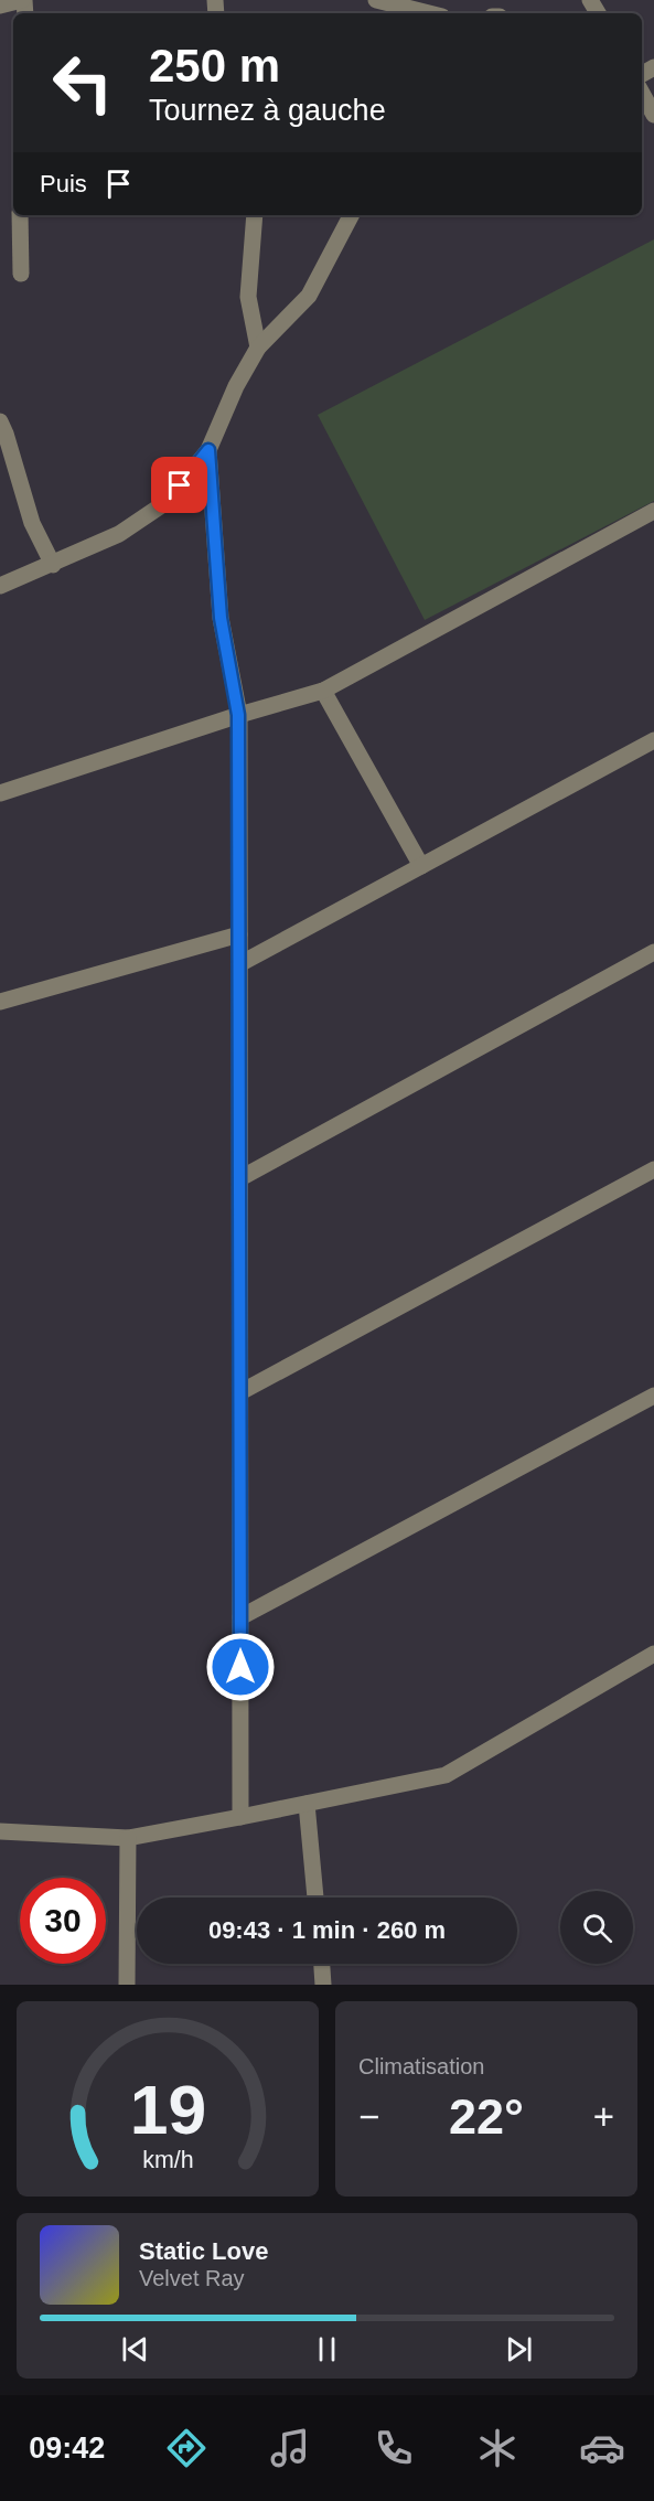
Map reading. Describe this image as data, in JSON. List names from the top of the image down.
{
  "page": {
    "turn": ["250 m", "Tournez à gauche"],
    "then": "Puis",
    "limit": "30",
    "trip": "09:43 · 1 min · 260 m",
    "tile": "Climatisation",
    "heat": ["−", "22°", "+"],
    "song": ["Static Love", "Velvet Ray"],
    "tabs": "09:42",
    "gauge": ["19", "km/h"]
  }
}
